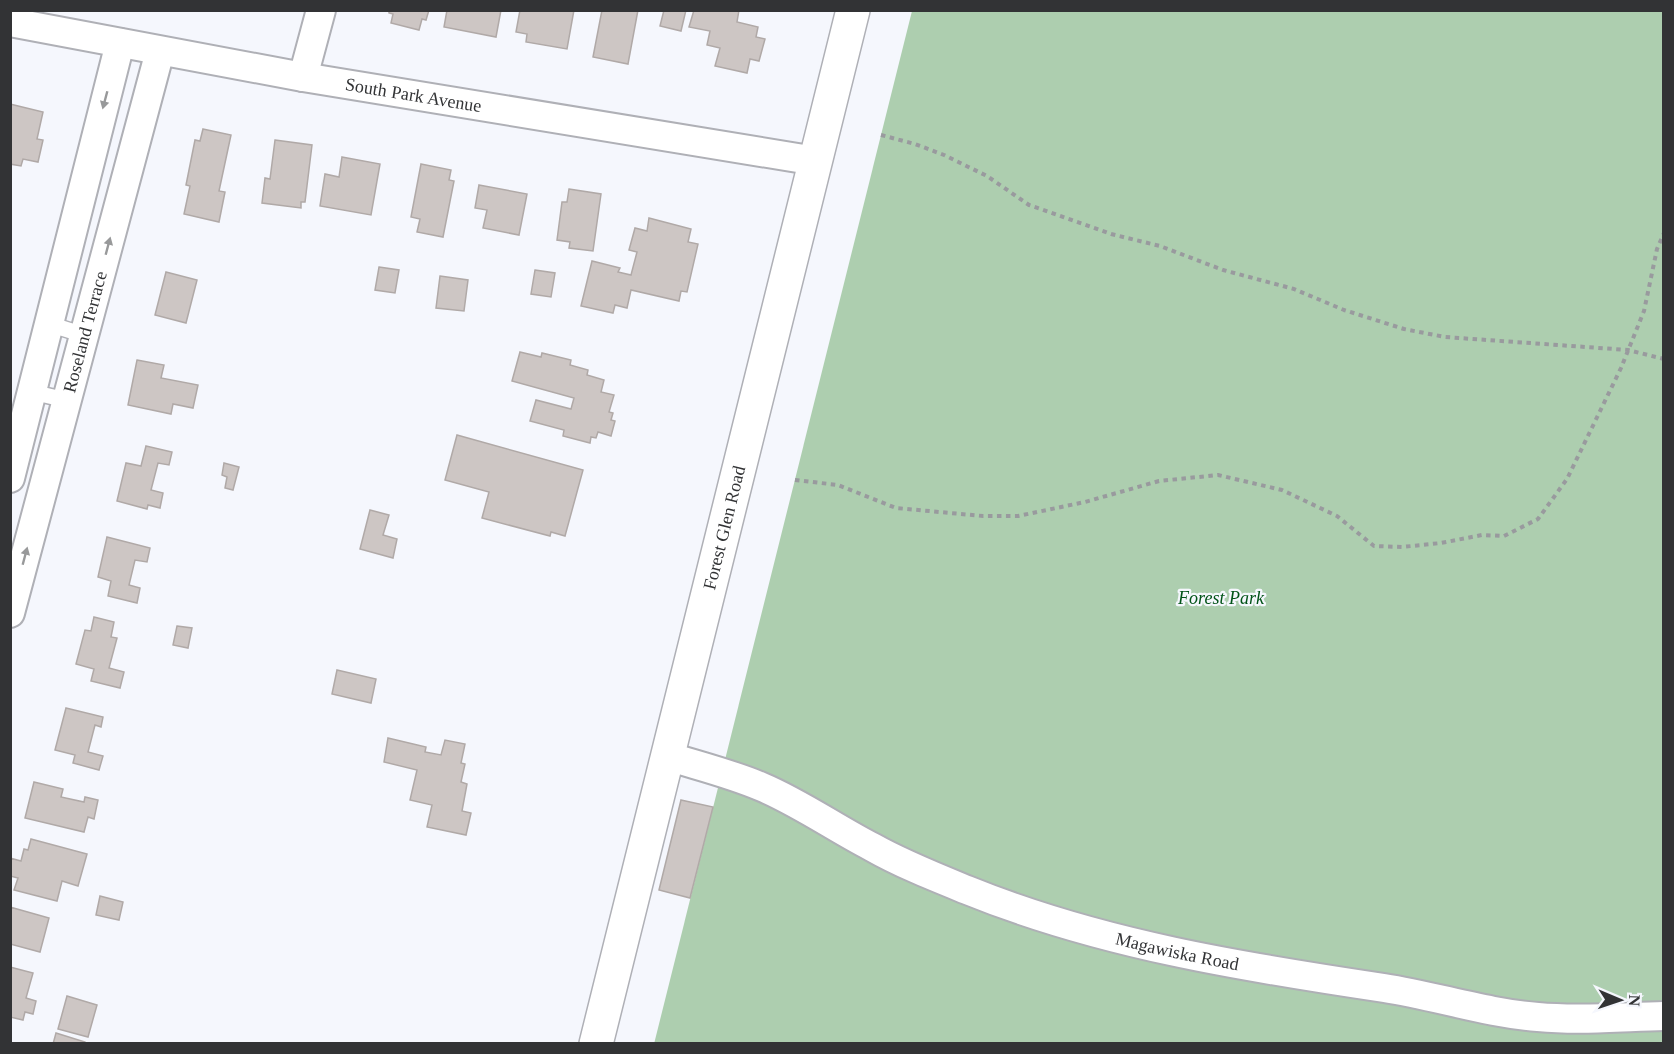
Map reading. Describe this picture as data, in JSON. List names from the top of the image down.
{
  "streets": {
    "street": [
      "South Park Avenue",
      "Roseland Terrace",
      "Forest Glen Road",
      "Magawiska Road"
    ]
  },
  "crossings": [
    ["South Park Avenue", "Roseland Terrace"],
    ["South Park Avenue", "Forest Glen Road"],
    ["Forest Glen Road", "Magawiska Road"]
  ],
  "parks": ["Forest Park"],
  "north": "right"
}
